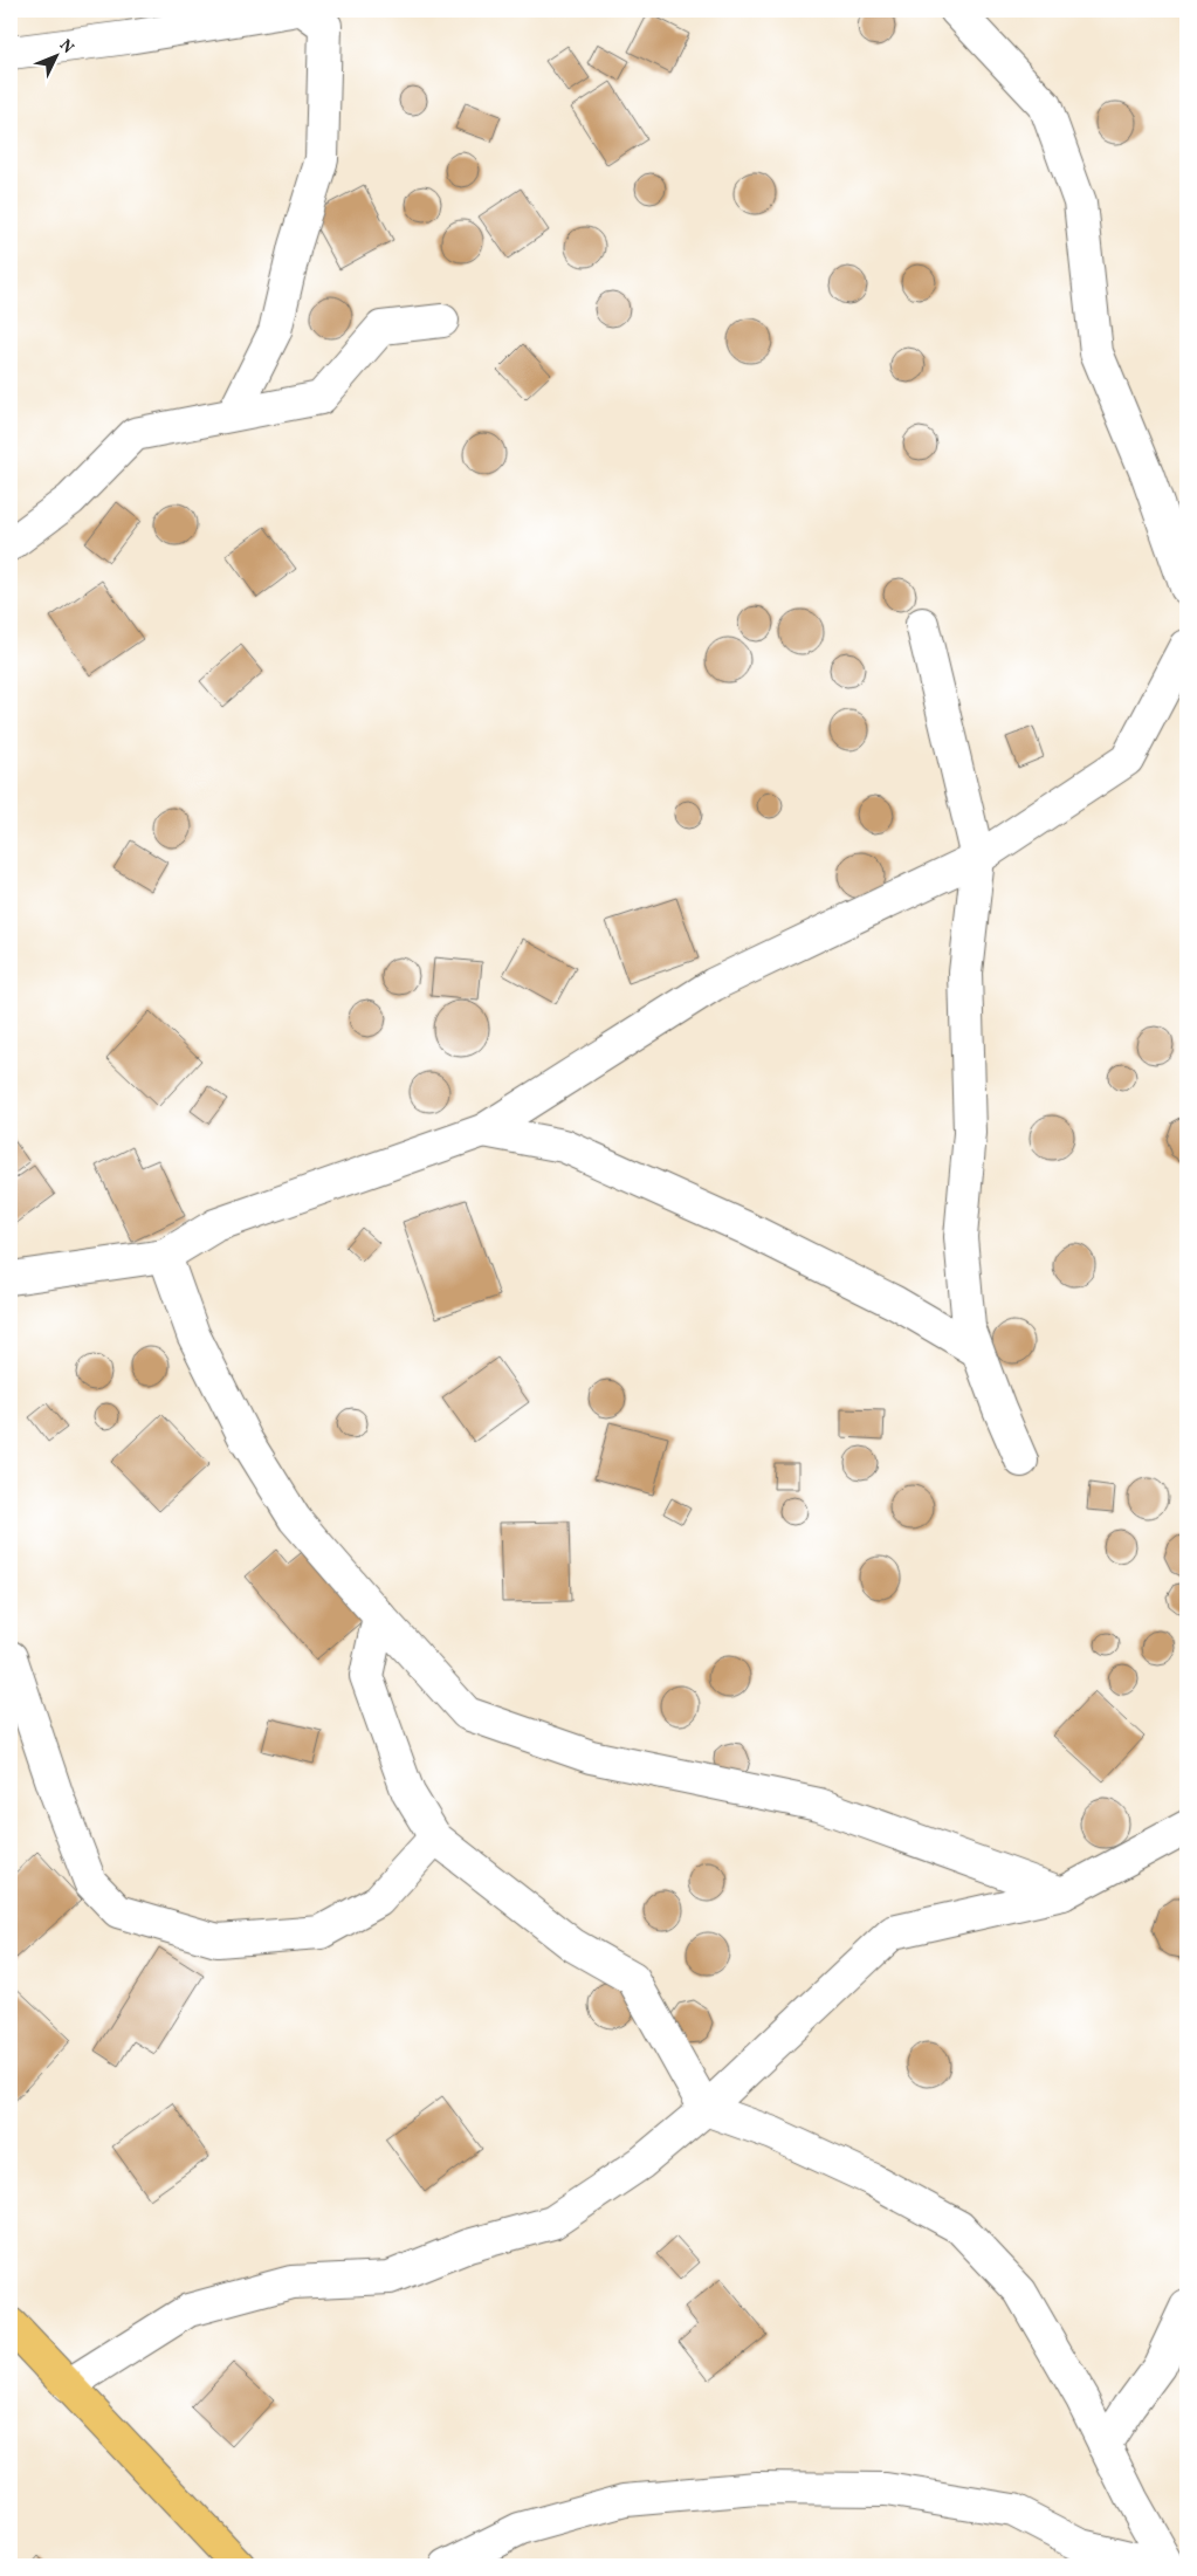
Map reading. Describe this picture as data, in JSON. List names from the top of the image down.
{
  "north": "top right"
}
